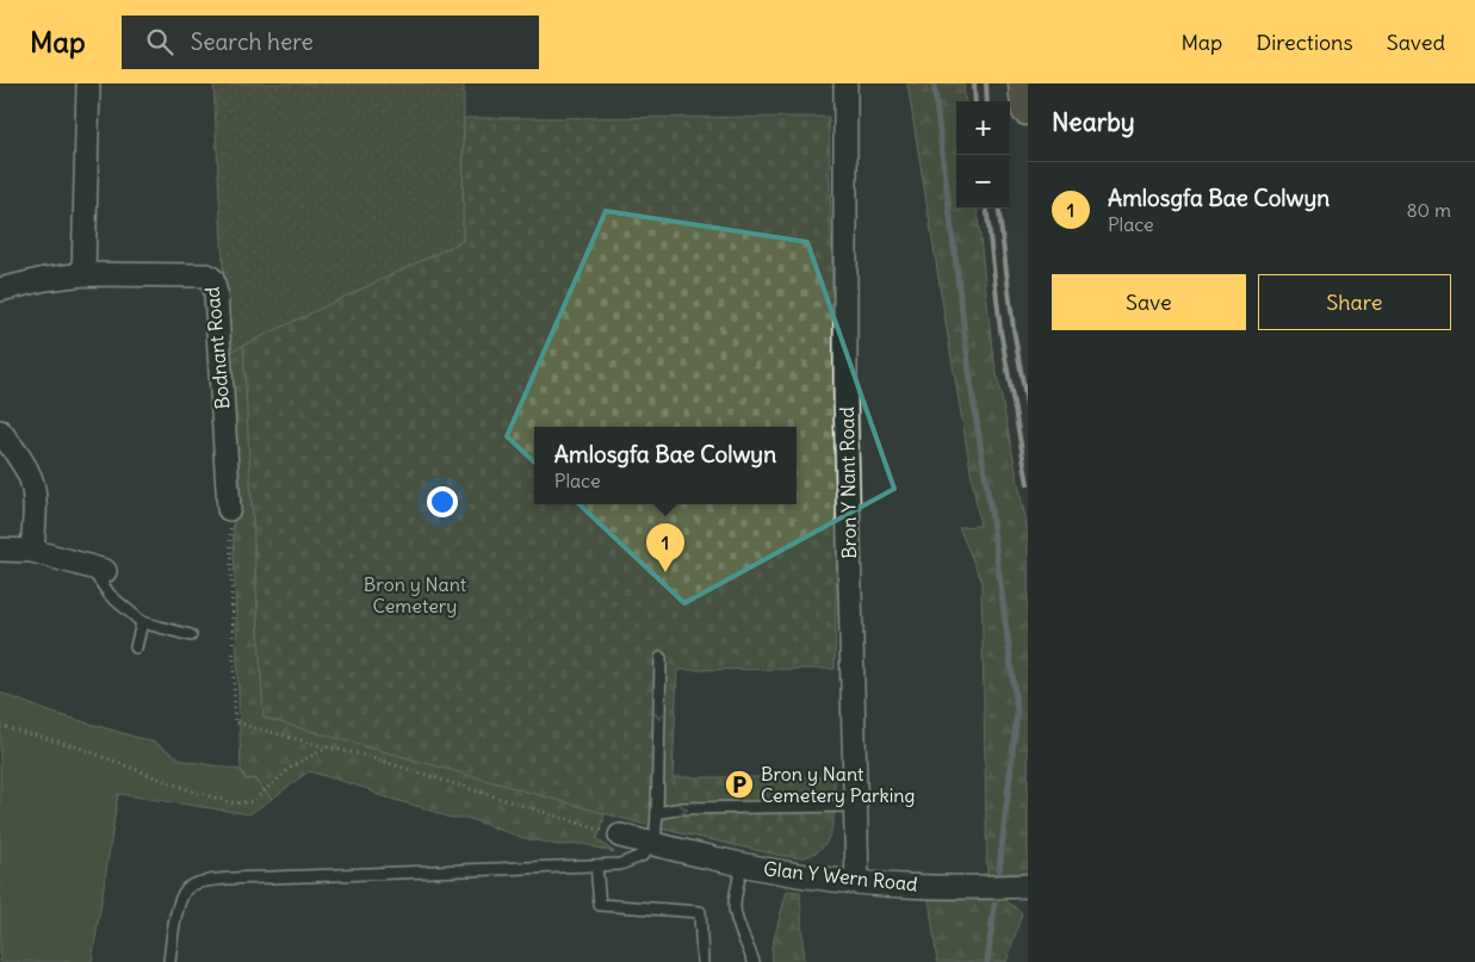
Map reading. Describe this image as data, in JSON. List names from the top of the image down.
{
  "streets": {
    "street": ["Bodnant Road", "Bron Y Nant Road", "Glan Y Wern Road"]
  },
  "crossings": [
    ["Bron Y Nant Road", "Glan Y Wern Road"]
  ],
  "parks": ["Bron y Nant Cemetery"],
  "places": {
    "parking": ["Bron y Nant Cemetery Parking"]
  },
  "page": {
    "header": "Map",
    "search": "Search here",
    "nav": ["Map", "Directions", "Saved"],
    "heading": "Nearby",
    "map_buttons": ["+", "−"],
    "list": [
      {
        "mark": "1",
        "name": "Amlosgfa Bae Colwyn",
        "note": "Place",
        "value": "80 m"
      }
    ],
    "buttons": ["Save", "Share"],
    "popup": ["Amlosgfa Bae Colwyn", "Place"],
    "pins": "1"
  }
}
